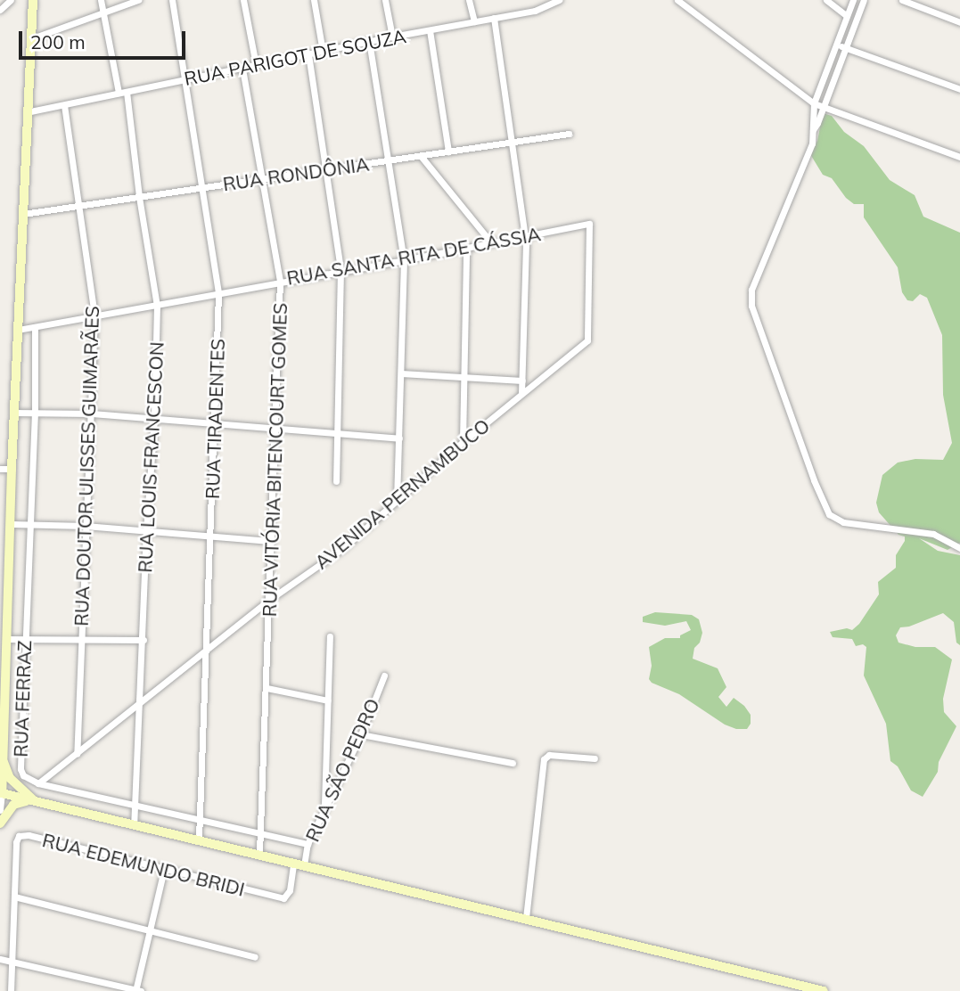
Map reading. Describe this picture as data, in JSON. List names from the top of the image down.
{
  "streets": {
    "street": [
      "RUA PARIGOT DE SOUZA",
      "RUA RONDÔNIA",
      "RUA SANTA RITA DE CÁSSIA",
      "RUA TIRADENTES",
      "RUA LOUIS FRANCESCON",
      "RUA VITÓRIA BITENCOURT GOMES",
      "RUA DOUTOR ULISSES GUIMARÃES",
      "AVENIDA PERNAMBUCO",
      "RUA FERRAZ",
      "RUA SÃO PEDRO",
      "RUA EDEMUNDO BRIDI"
    ]
  },
  "crossings": [
    ["RUA PARIGOT DE SOUZA", "RUA TIRADENTES"],
    ["RUA PARIGOT DE SOUZA", "RUA LOUIS FRANCESCON"],
    ["RUA PARIGOT DE SOUZA", "RUA VITÓRIA BITENCOURT GOMES"],
    ["RUA PARIGOT DE SOUZA", "RUA DOUTOR ULISSES GUIMARÃES"],
    ["RUA RONDÔNIA", "RUA TIRADENTES"],
    ["RUA RONDÔNIA", "RUA LOUIS FRANCESCON"],
    ["RUA RONDÔNIA", "RUA VITÓRIA BITENCOURT GOMES"],
    ["RUA RONDÔNIA", "RUA DOUTOR ULISSES GUIMARÃES"],
    ["RUA SANTA RITA DE CÁSSIA", "RUA TIRADENTES"],
    ["RUA SANTA RITA DE CÁSSIA", "RUA LOUIS FRANCESCON"],
    ["RUA SANTA RITA DE CÁSSIA", "RUA VITÓRIA BITENCOURT GOMES"],
    ["RUA SANTA RITA DE CÁSSIA", "RUA DOUTOR ULISSES GUIMARÃES"],
    ["RUA SANTA RITA DE CÁSSIA", "AVENIDA PERNAMBUCO"],
    ["RUA SANTA RITA DE CÁSSIA", "RUA FERRAZ"],
    ["RUA TIRADENTES", "AVENIDA PERNAMBUCO"],
    ["RUA TIRADENTES", "RUA FERRAZ"],
    ["RUA LOUIS FRANCESCON", "AVENIDA PERNAMBUCO"],
    ["RUA LOUIS FRANCESCON", "RUA FERRAZ"],
    ["RUA VITÓRIA BITENCOURT GOMES", "AVENIDA PERNAMBUCO"],
    ["RUA VITÓRIA BITENCOURT GOMES", "RUA FERRAZ"],
    ["RUA DOUTOR ULISSES GUIMARÃES", "AVENIDA PERNAMBUCO"],
    ["AVENIDA PERNAMBUCO", "RUA FERRAZ"],
    ["RUA FERRAZ", "RUA SÃO PEDRO"]
  ],
  "scale_bar": "200 m"
}
